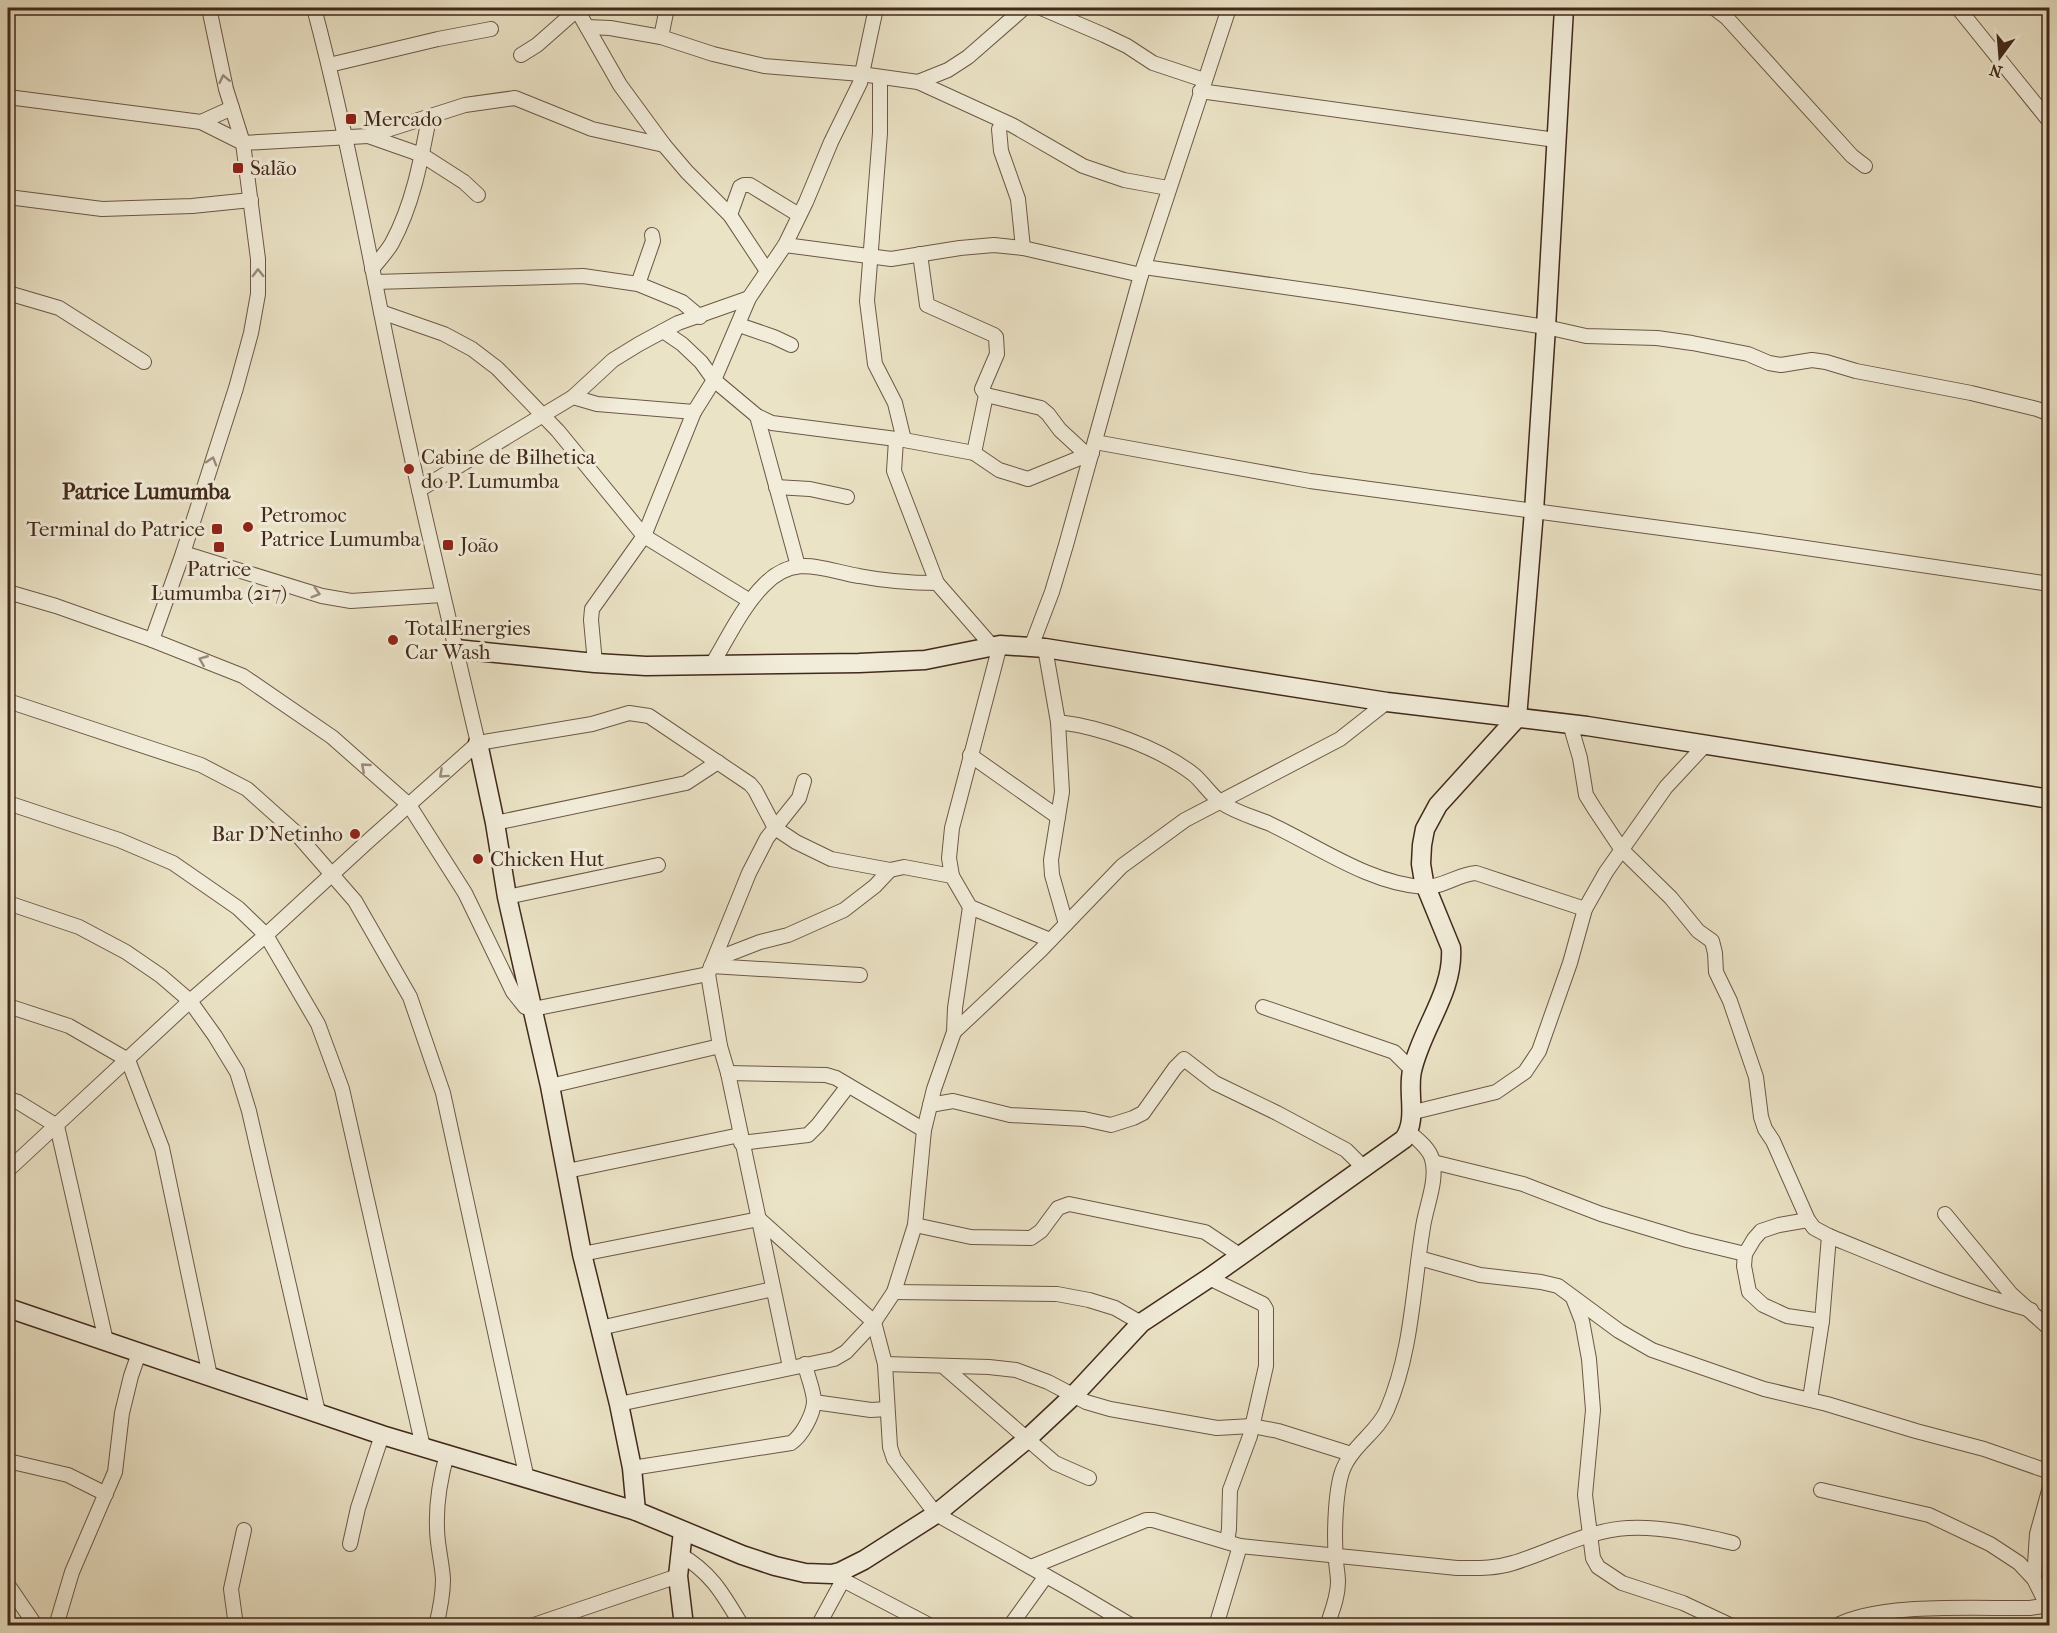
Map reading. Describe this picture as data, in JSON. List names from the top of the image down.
{
  "districts": ["Patrice Lumumba"],
  "places": {
    "transit": [
      "Mercado",
      "Salão",
      "Terminal do Patrice",
      "João",
      "Patrice Lumumba (217)"
    ],
    "other": [
      "Cabine de Bilhetica do P. Lumumba",
      "Petromoc Patrice Lumumba",
      "TotalEnergies Car Wash",
      "Bar D’Netinho",
      "Chicken Hut"
    ]
  },
  "north": "bottom"
}
